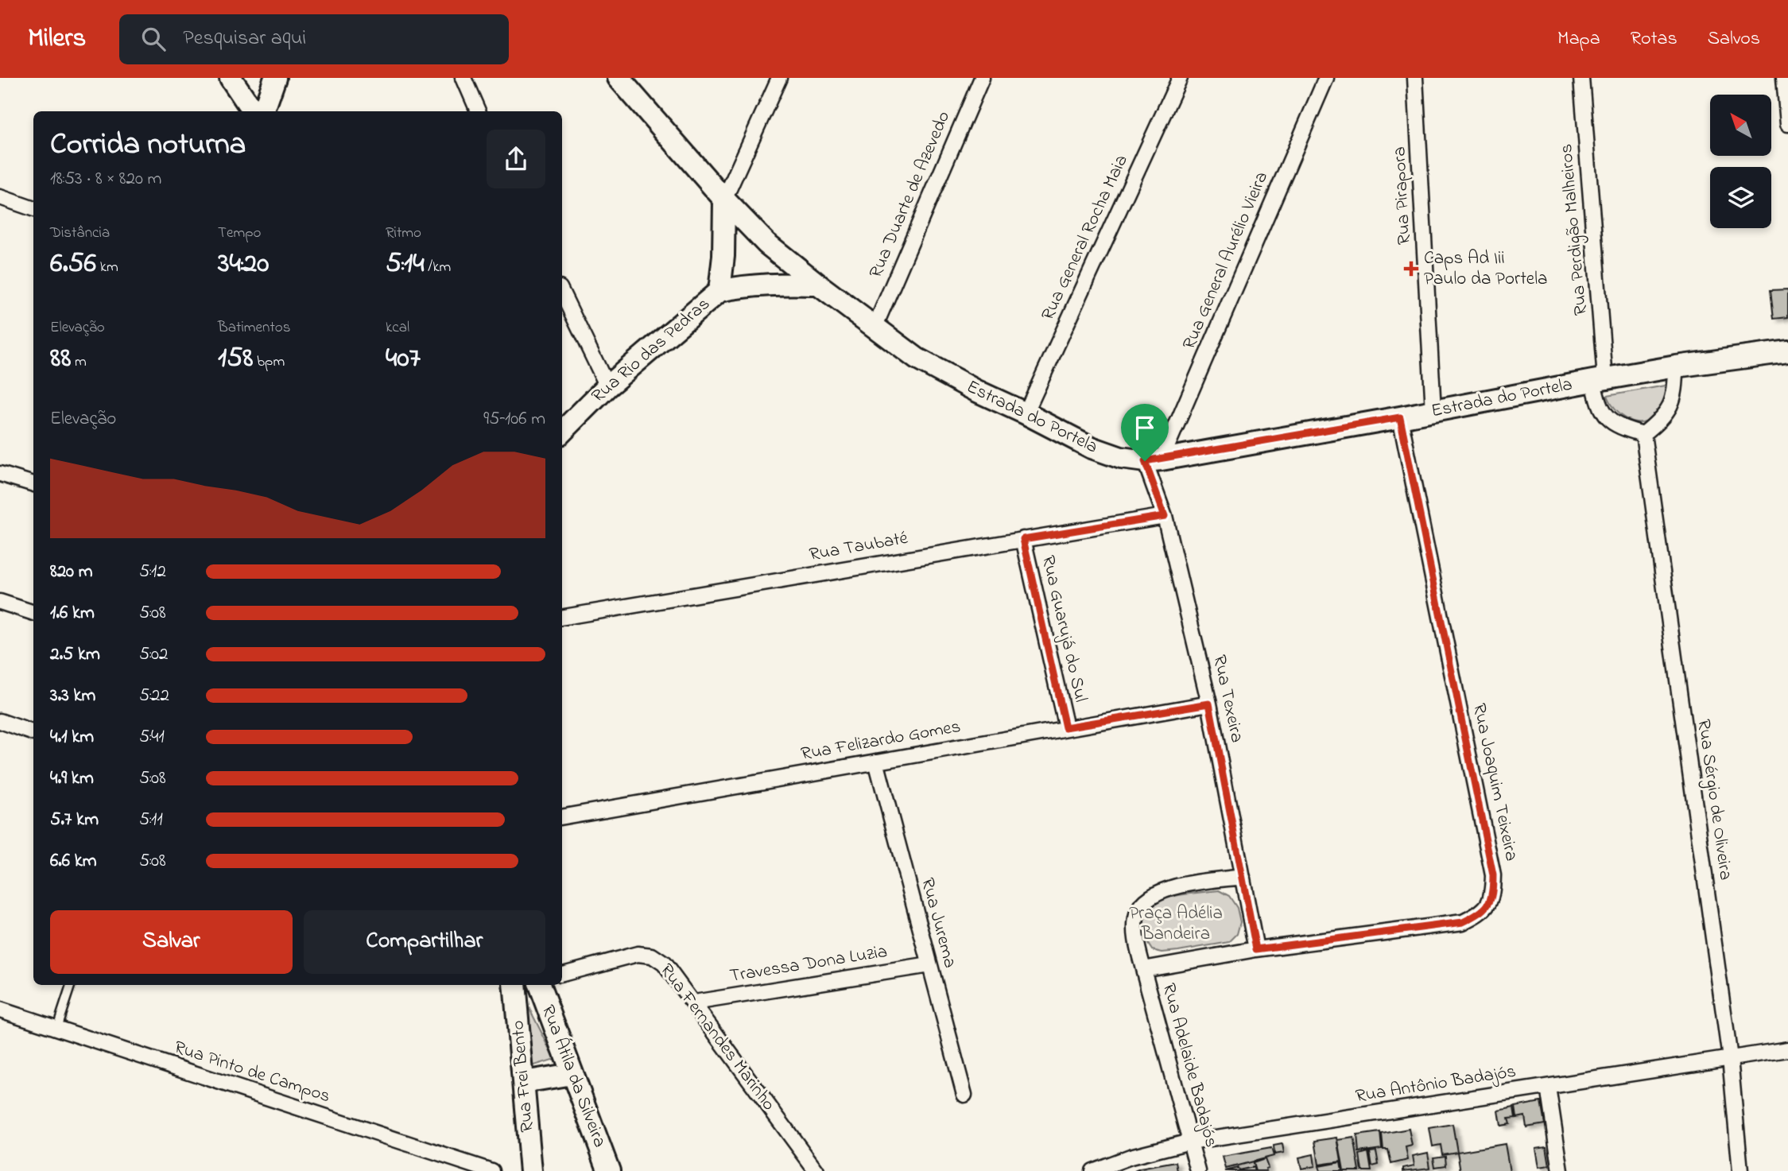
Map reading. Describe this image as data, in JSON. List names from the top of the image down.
{
  "streets": {
    "main road": [
      "Rua Rio das Pedras",
      "Estrada do Portela",
      "Rua Frei Bento",
      "Rua Átila da Silveira"
    ],
    "street": [
      "Rua Duarte de Azevedo",
      "Rua Pirapora",
      "Rua Perdigão Malheiros",
      "Rua General Rocha Maia",
      "Rua General Aurélio Vieira",
      "Rua Taubaté",
      "Rua Guarujá do Sul",
      "Rua Texeira",
      "Rua Felizardo Gomes",
      "Rua Joaquim Teixeira",
      "Rua Sérgio de Oliveira",
      "Rua Jurema",
      "Travessa Dona Luzia",
      "Rua Fernandes Marinho",
      "Rua Adelaide Badajós",
      "Rua Pinto de Campos",
      "Rua Antônio Badajós"
    ]
  },
  "crossings": [
    ["Rua Duarte de Azevedo", "Estrada do Portela"],
    ["Rua Pirapora", "Estrada do Portela"],
    ["Rua Perdigão Malheiros", "Estrada do Portela"],
    ["Rua General Rocha Maia", "Estrada do Portela"],
    ["Rua General Aurélio Vieira", "Estrada do Portela"],
    ["Rua General Aurélio Vieira", "Rua Texeira"],
    ["Rua Rio das Pedras", "Estrada do Portela"],
    ["Estrada do Portela", "Rua Texeira"],
    ["Estrada do Portela", "Rua Joaquim Teixeira"],
    ["Rua Taubaté", "Rua Guarujá do Sul"],
    ["Rua Taubaté", "Rua Texeira"],
    ["Rua Guarujá do Sul", "Rua Felizardo Gomes"],
    ["Rua Texeira", "Rua Felizardo Gomes"],
    ["Rua Texeira", "Rua Joaquim Teixeira"],
    ["Rua Felizardo Gomes", "Rua Jurema"],
    ["Rua Joaquim Teixeira", "Rua Adelaide Badajós"],
    ["Rua Sérgio de Oliveira", "Rua Antônio Badajós"],
    ["Rua Jurema", "Travessa Dona Luzia"],
    ["Travessa Dona Luzia", "Rua Fernandes Marinho"],
    ["Rua Adelaide Badajós", "Rua Antônio Badajós"]
  ],
  "parks": ["Praça Adélia Bandeira"],
  "places": {
    "health": ["Caps Ad Iii Paulo da Portela"]
  },
  "north": "top left",
  "page": {
    "header": "Milers",
    "search": "Pesquisar aqui",
    "nav": ["Mapa", "Rotas", "Salvos"],
    "heading": ["Corrida noturna", "18:53 · 8 × 820 m"],
    "stats": [
      ["Distância", "6.56 km"],
      ["Tempo", "34:20"],
      ["Ritmo", "5:14 /km"],
      ["Elevação", "88 m"],
      ["Batimentos", "158 bpm"],
      ["kcal", "407"]
    ],
    "chart": ["Elevação", "95–106 m"],
    "list": [
      {
        "name": "820 m",
        "note": "5:12"
      },
      {
        "name": "1.6 km",
        "note": "5:08"
      },
      {
        "name": "2.5 km",
        "note": "5:02"
      },
      {
        "name": "3.3 km",
        "note": "5:22"
      },
      {
        "name": "4.1 km",
        "note": "5:41"
      },
      {
        "name": "4.9 km",
        "note": "5:08"
      },
      {
        "name": "5.7 km",
        "note": "5:11"
      },
      {
        "name": "6.6 km",
        "note": "5:08"
      }
    ],
    "buttons": ["Salvar", "Compartilhar"]
  }
}
